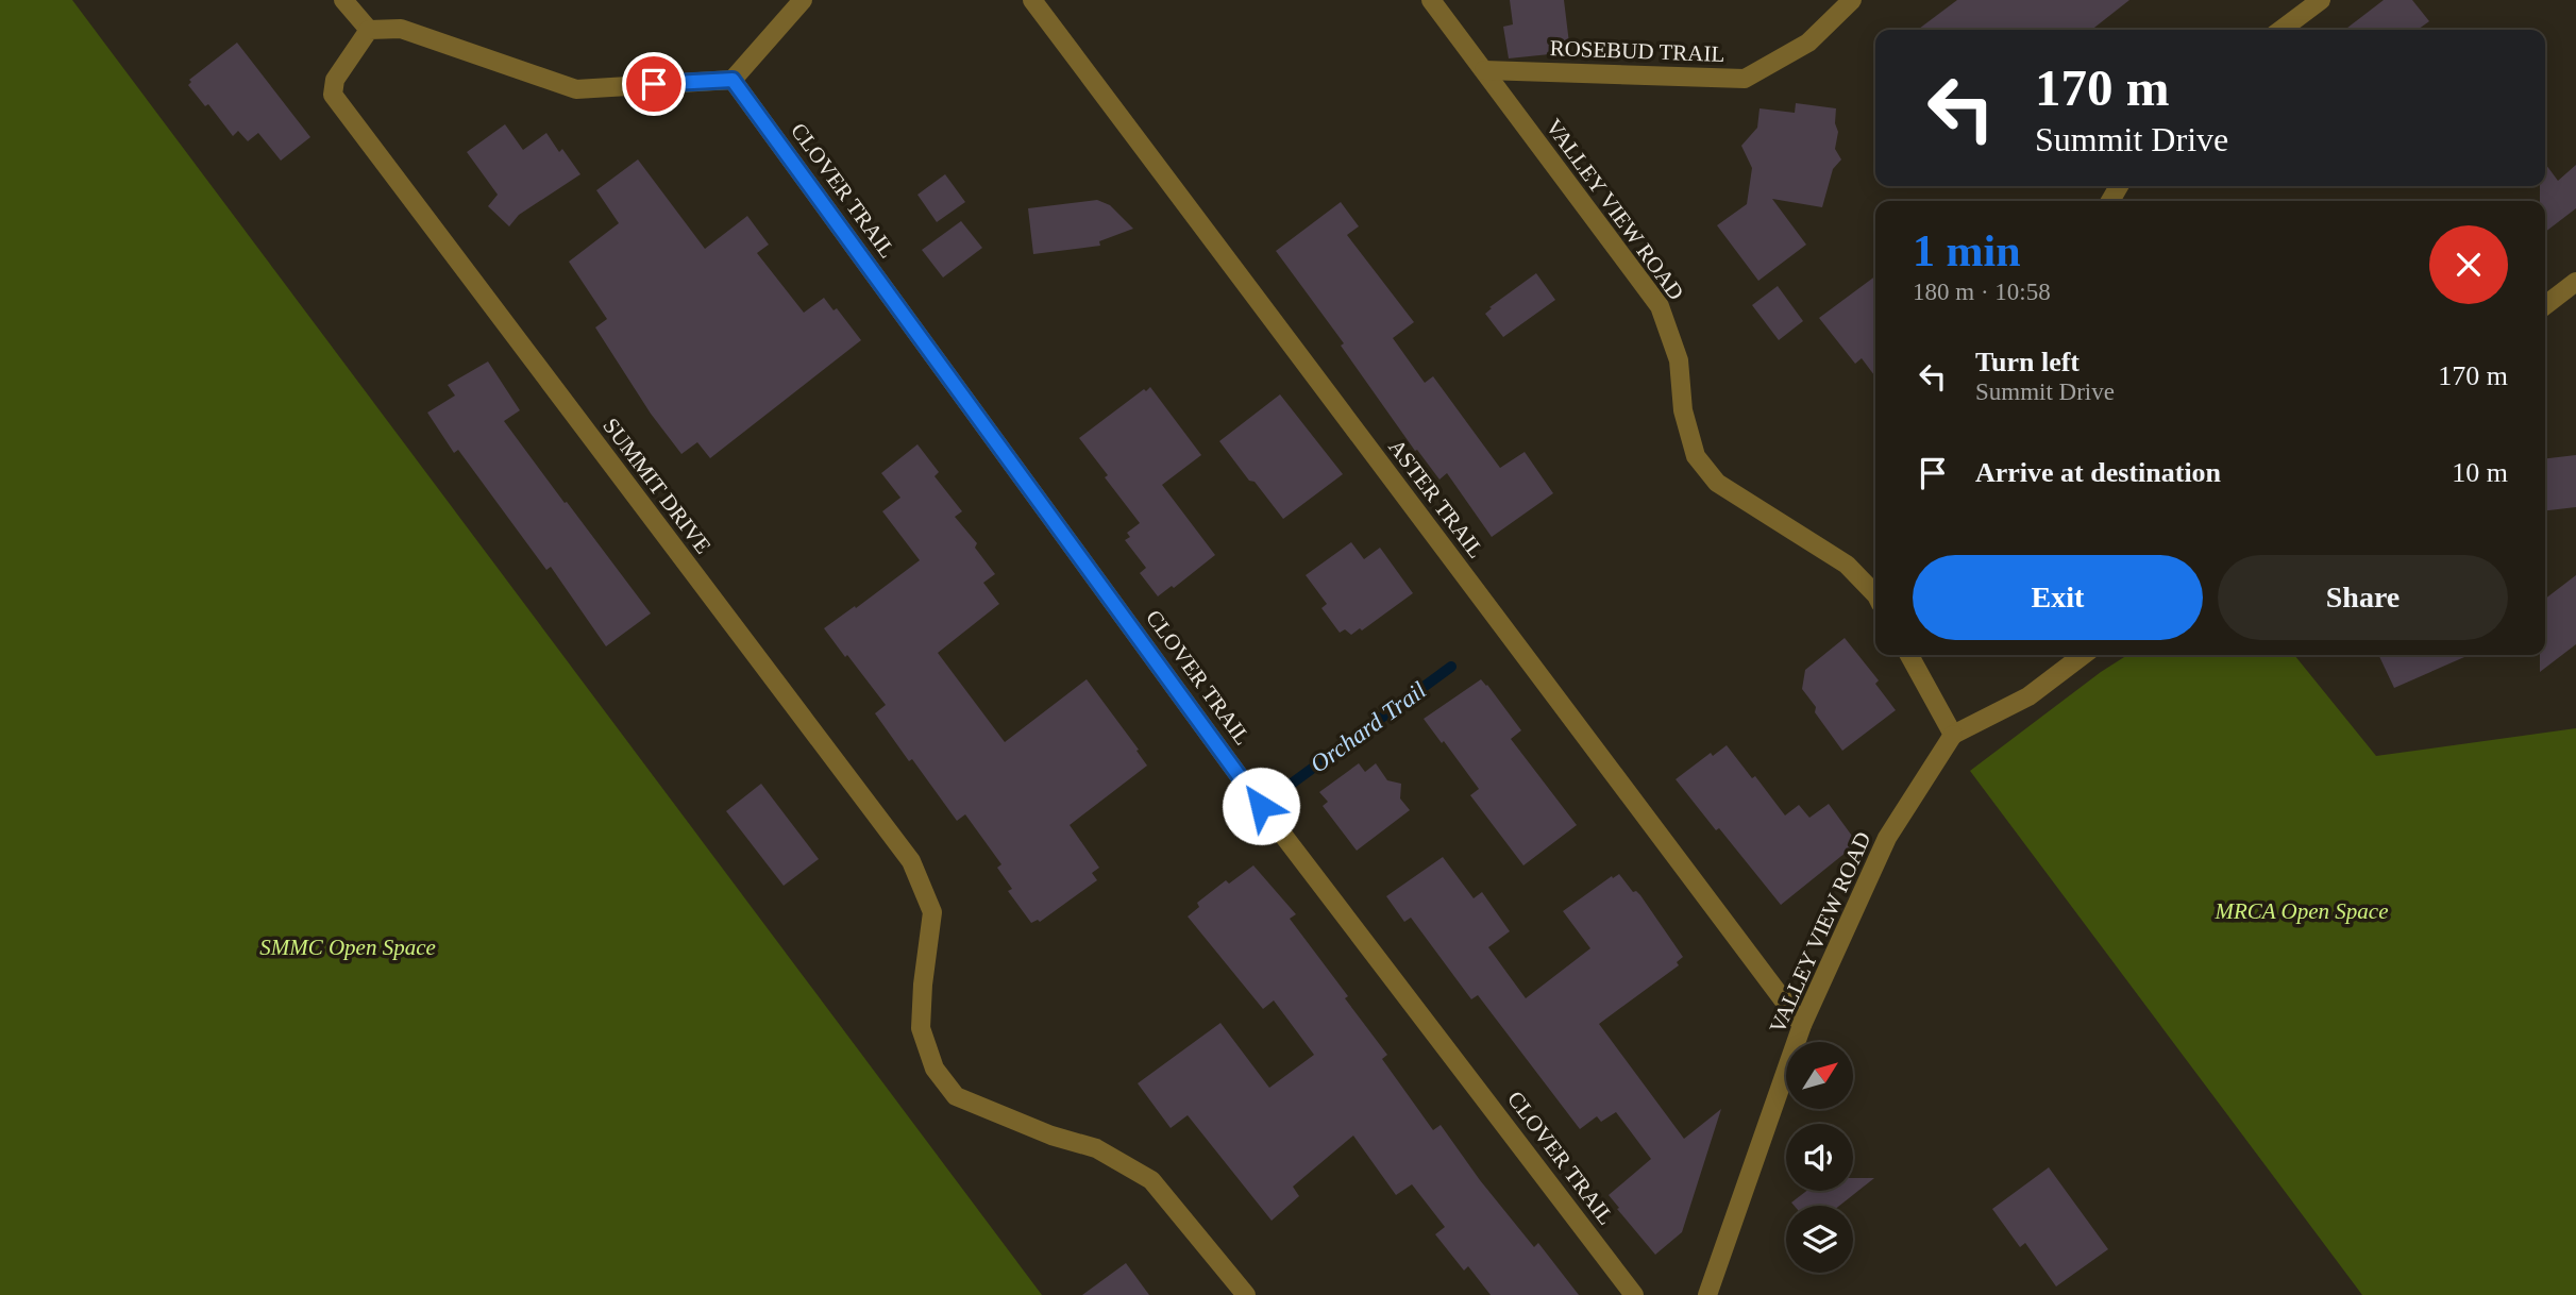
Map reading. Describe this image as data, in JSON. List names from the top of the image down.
{
  "streets": {
    "street": [
      "ROSEBUD TRAIL",
      "CLOVER TRAIL",
      "VALLEY VIEW ROAD",
      "SUMMIT DRIVE",
      "ASTER TRAIL"
    ]
  },
  "crossings": [
    ["ROSEBUD TRAIL", "VALLEY VIEW ROAD"],
    ["VALLEY VIEW ROAD", "ASTER TRAIL"]
  ],
  "water": ["Orchard Trail"],
  "parks": ["MRCA Open Space", "SMMC Open Space"],
  "north": "top right",
  "page": {
    "turn": ["170 m", "Summit Drive"],
    "heading": ["1 min", "180 m · 10:58"],
    "list": [
      {
        "name": "Turn left",
        "note": "Summit Drive",
        "value": "170 m"
      },
      {
        "name": "Arrive at destination",
        "value": "10 m"
      }
    ],
    "buttons": ["Exit", "Share"]
  }
}
